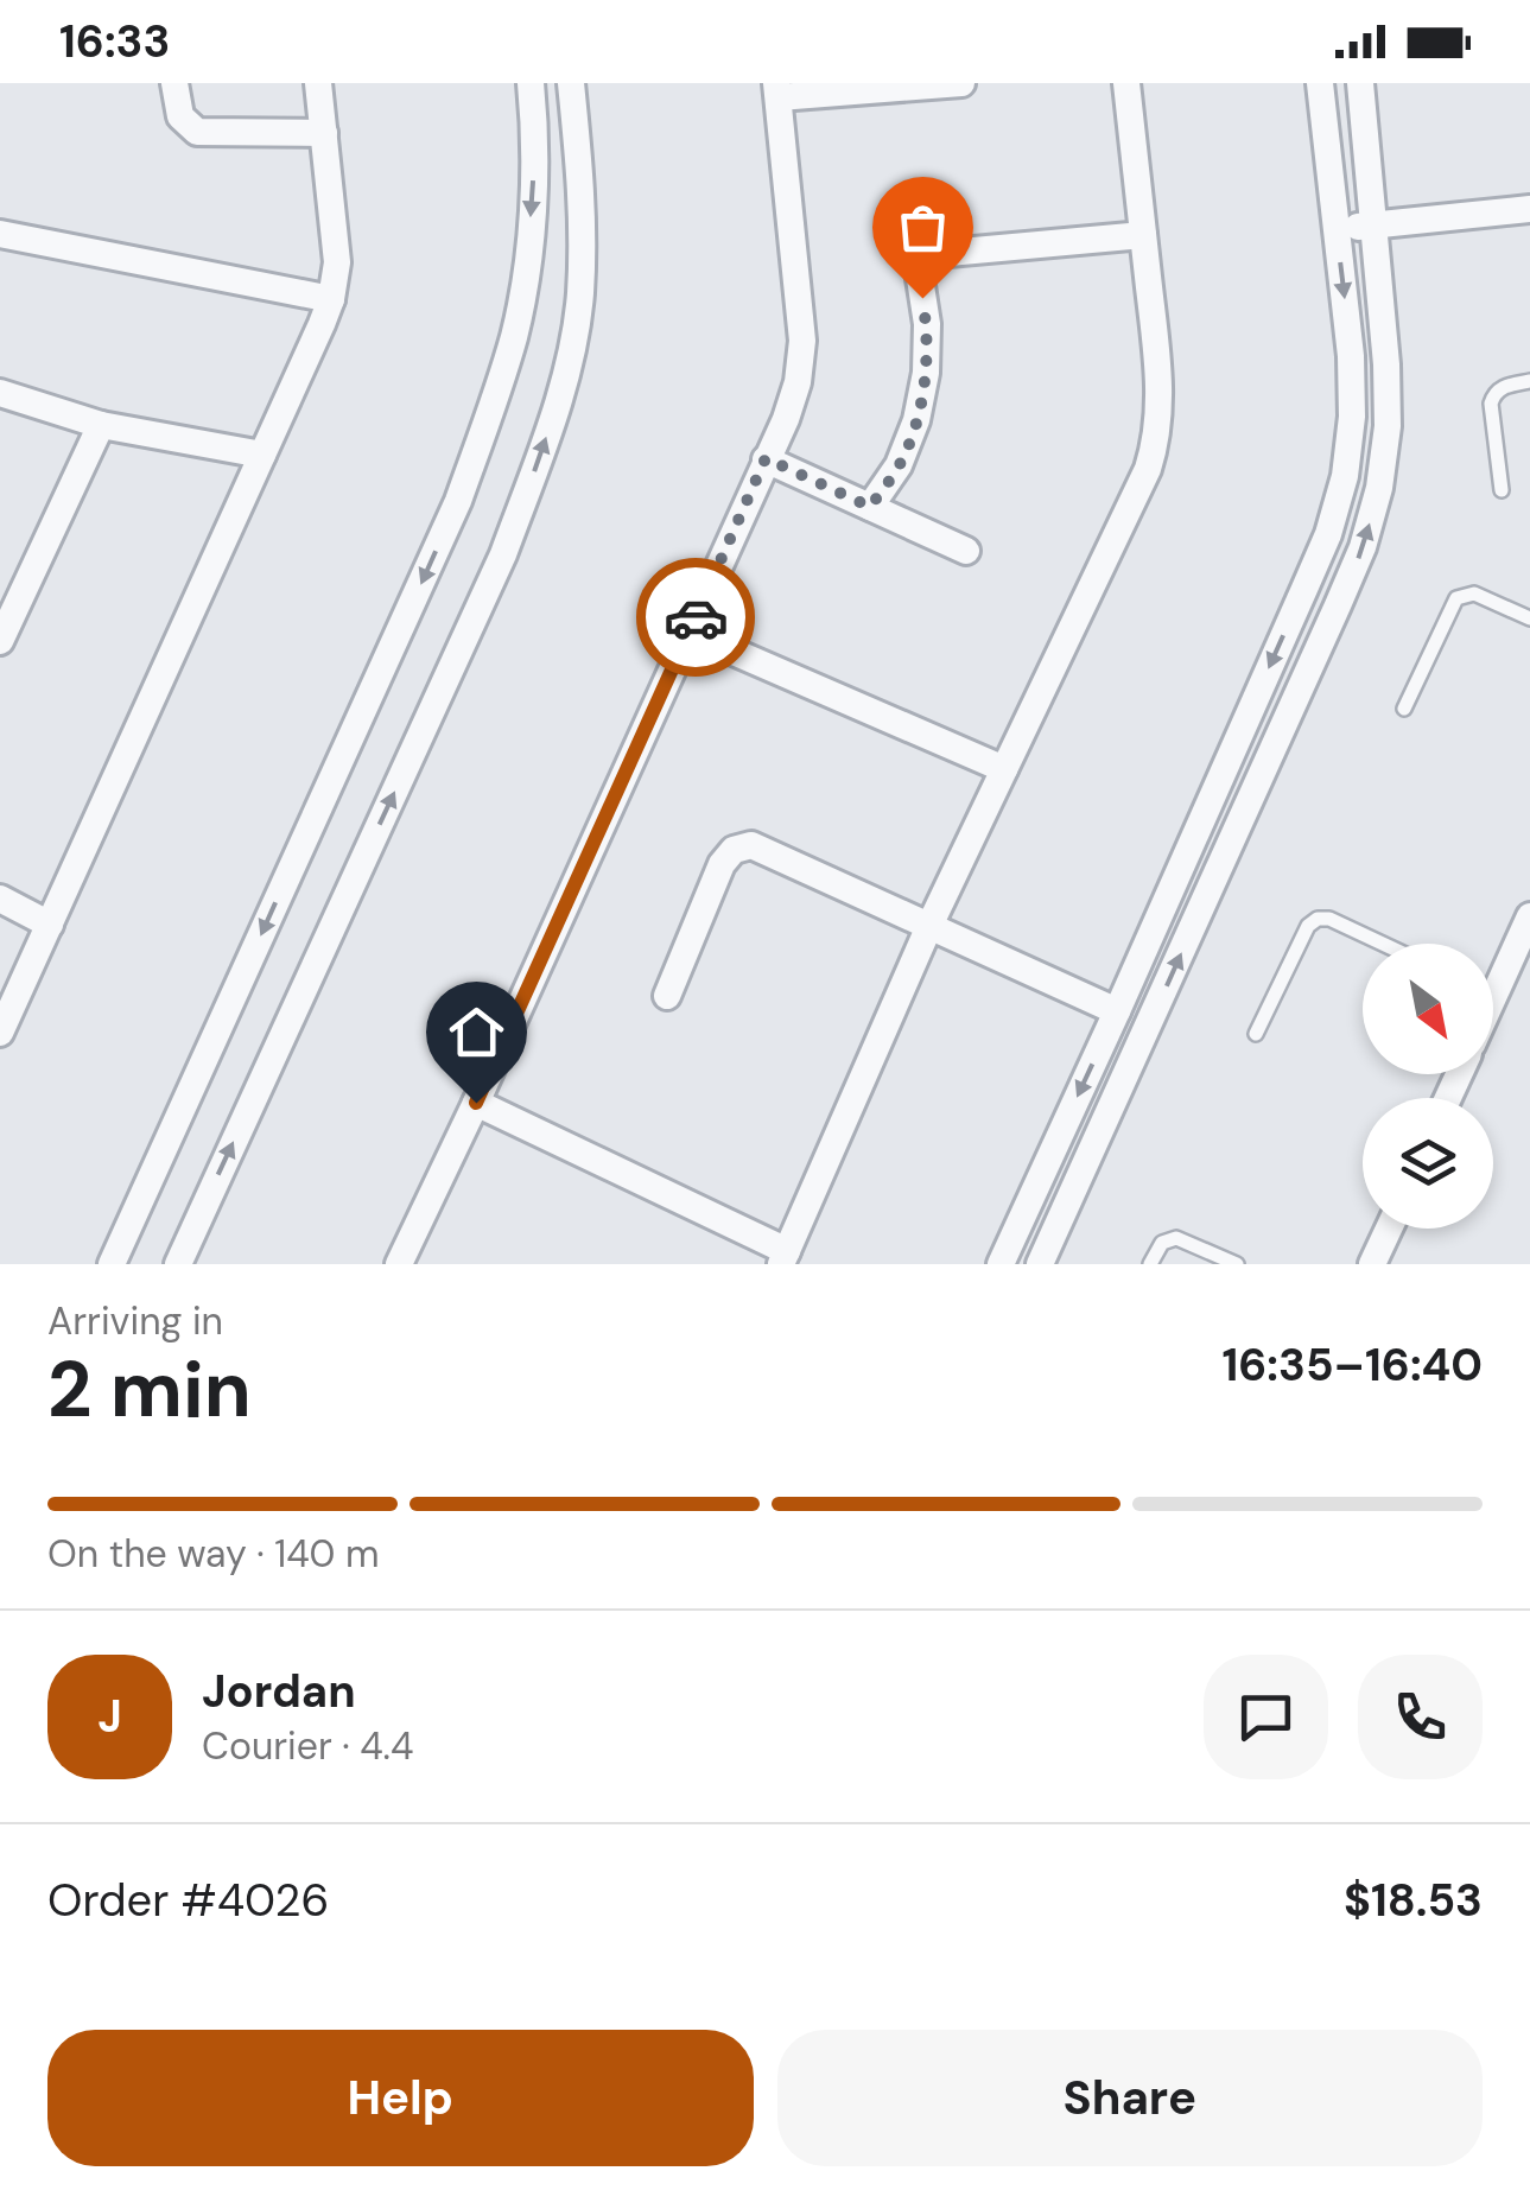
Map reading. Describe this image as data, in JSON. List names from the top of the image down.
{
  "north": "bottom right",
  "page": {
    "status": "16:33",
    "heading": ["2 min", "Arriving in", "16:35–16:40"],
    "panel": [
      "Jordan",
      "Courier · 4.4",
      "Order #4026",
      "$18.53"
    ],
    "bar": "On the way · 140 m",
    "round": "J",
    "buttons": ["Help", "Share"]
  }
}
